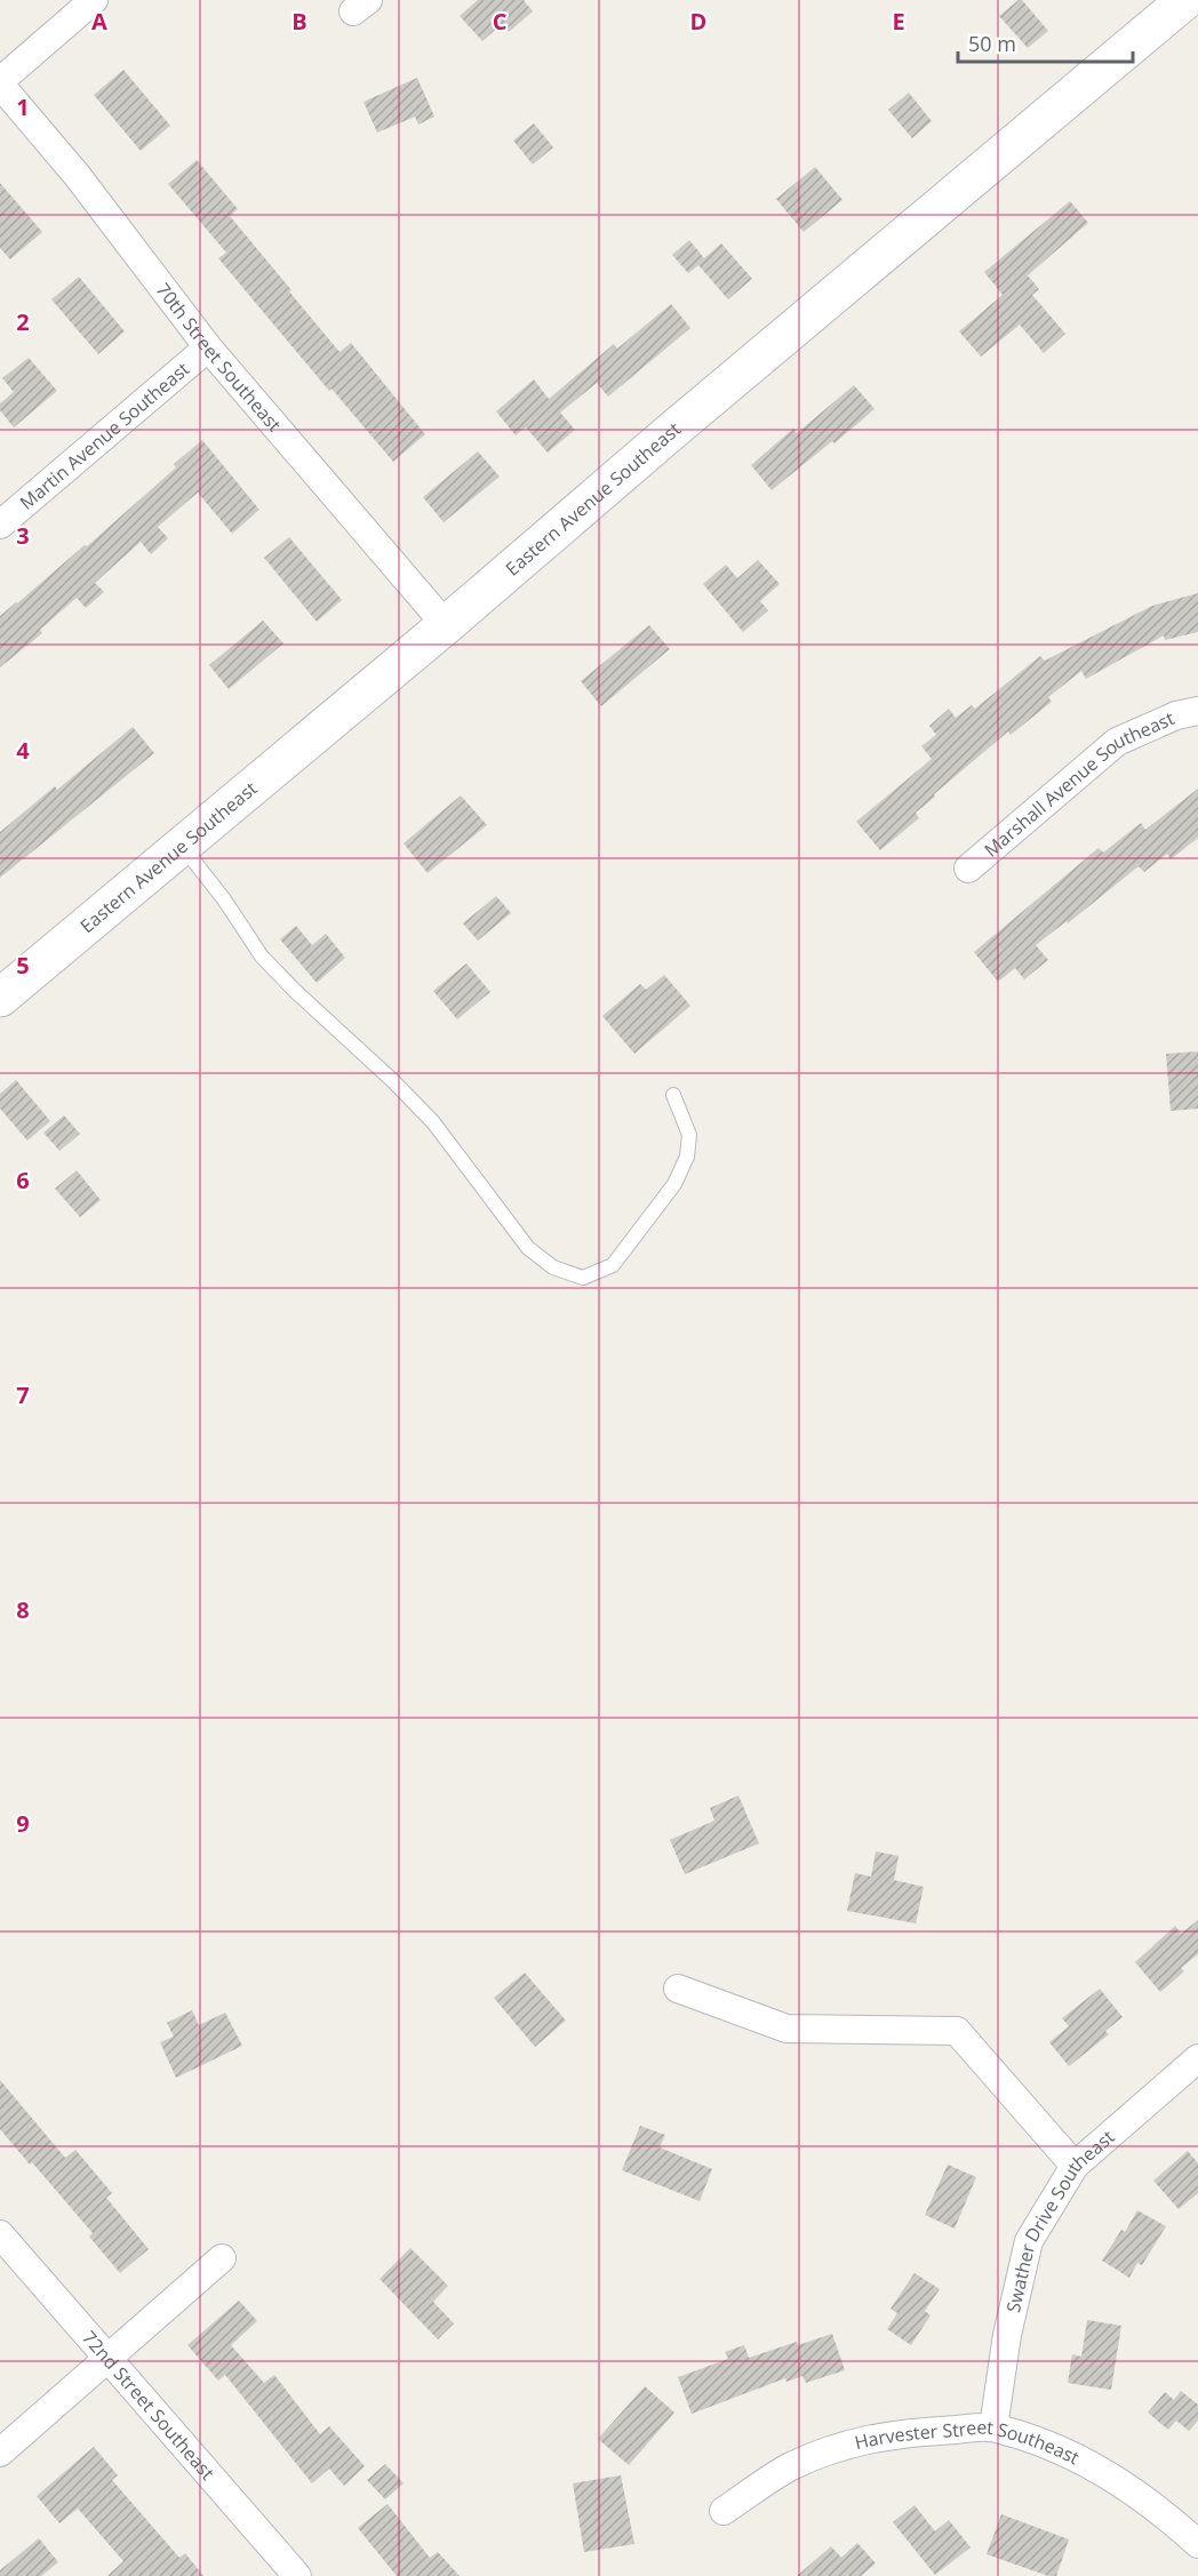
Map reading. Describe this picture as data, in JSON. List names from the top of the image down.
{
  "streets": {
    "street": [
      "70th Street Southeast",
      "Martin Avenue Southeast",
      "Eastern Avenue Southeast",
      "Marshall Avenue Southeast",
      "Swather Drive Southeast",
      "72nd Street Southeast",
      "Harvester Street Southeast"
    ]
  },
  "crossings": [
    ["70th Street Southeast", "Martin Avenue Southeast"],
    ["70th Street Southeast", "Eastern Avenue Southeast"],
    ["Swather Drive Southeast", "Harvester Street Southeast"]
  ],
  "scale_bar": "50 m",
  "grid": {
    "columns": [
      "A",
      "B",
      "C",
      "D",
      "E"
    ],
    "rows": [
      "1",
      "2",
      "3",
      "4",
      "5",
      "6",
      "7",
      "8",
      "9"
    ]
  }
}
